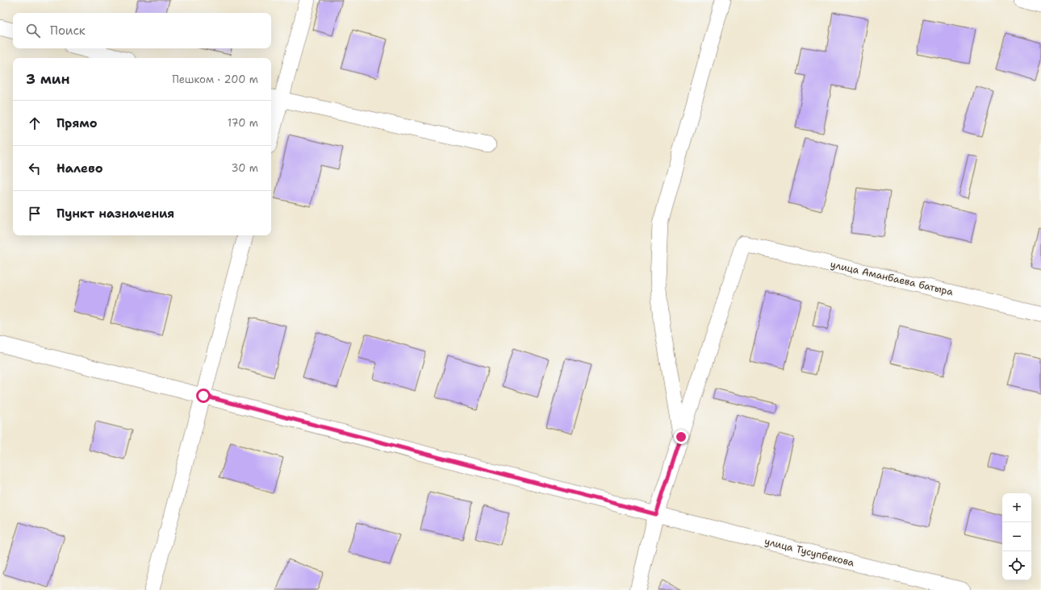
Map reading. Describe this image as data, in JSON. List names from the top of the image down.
{
  "streets": {
    "street": ["улица Аманбаева батыра", "улица Тусупбекова"]
  },
  "page": {
    "search": "Поиск",
    "heading": ["3 мин", "Пешком · 200 m"],
    "list": [
      ["Прямо", "170 m"],
      ["Налево", "30 m"],
      "Пункт назначения"
    ],
    "map_buttons": ["+", "−"]
  }
}
